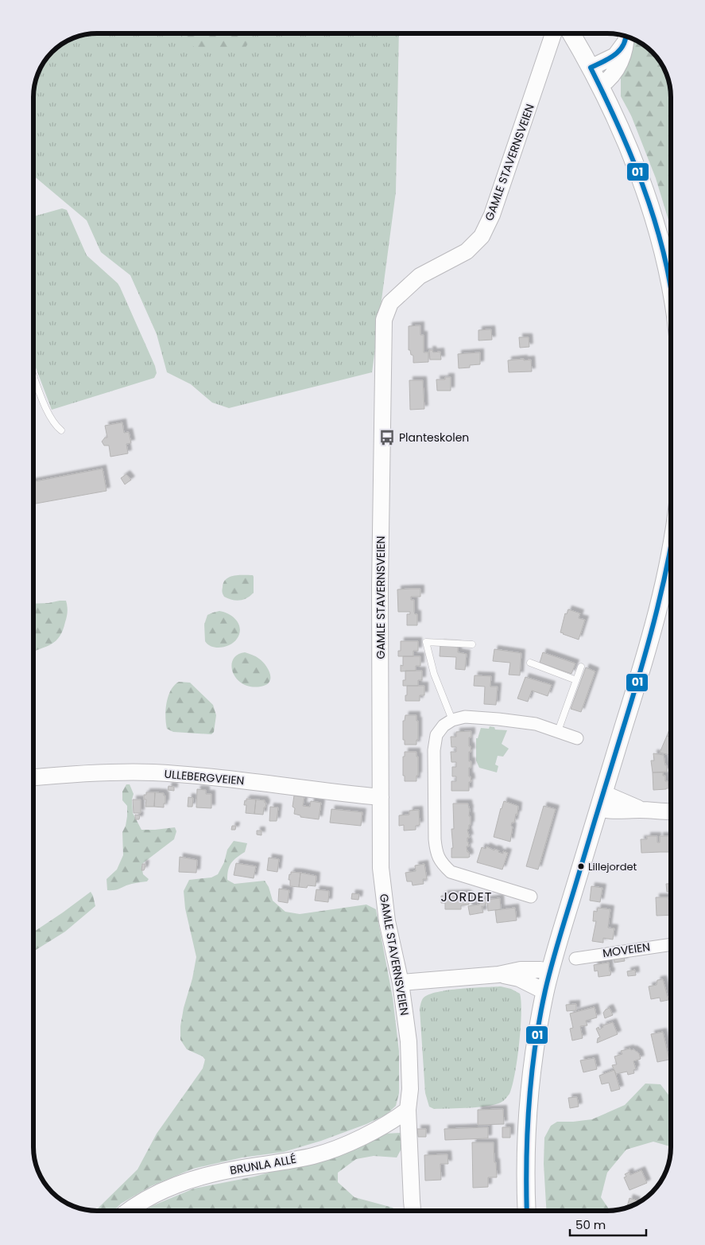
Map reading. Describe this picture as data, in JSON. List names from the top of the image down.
{
  "streets": {
    "street": [
      "GAMLE STAVERNSVEIEN",
      "ULLEBERGVEIEN",
      "MOVEIEN",
      "BRUNLA ALLÉ"
    ]
  },
  "crossings": [
    ["GAMLE STAVERNSVEIEN", "ULLEBERGVEIEN"],
    ["GAMLE STAVERNSVEIEN", "BRUNLA ALLÉ"]
  ],
  "districts": ["JORDET"],
  "places": {
    "bus stop": ["Planteskolen"],
    "other": ["Lillejordet"]
  },
  "lines": ["transit line 01"],
  "scale_bar": "50 m"
}
